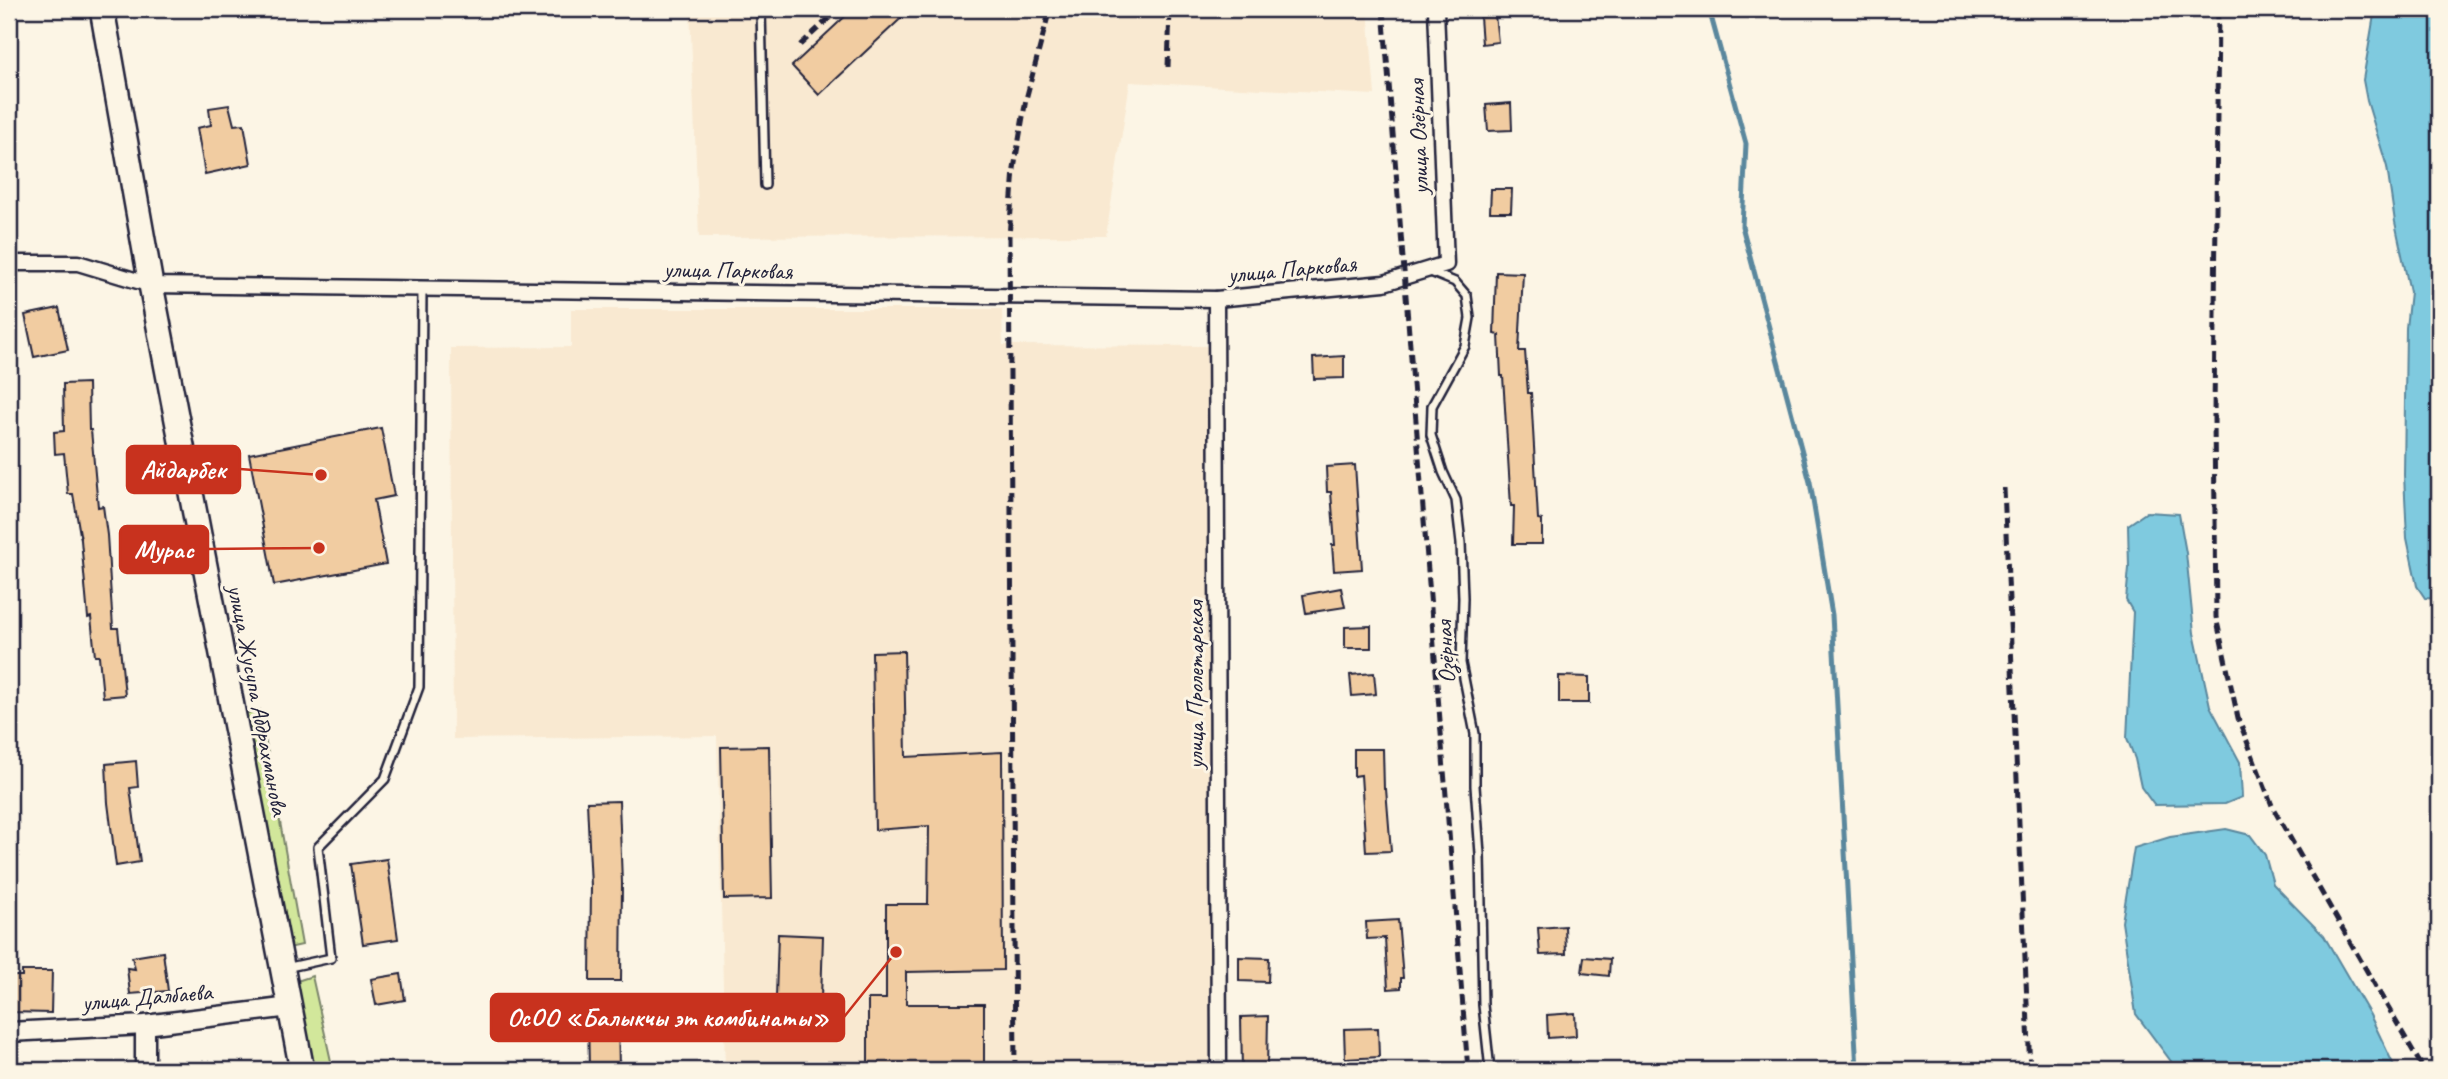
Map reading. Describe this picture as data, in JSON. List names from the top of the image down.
{
  "streets": {
    "highway": ["улица Жусупа Абдрахманова"],
    "street": [
      "улица Озёрная",
      "улица Парковая",
      "улица Пролетарская",
      "улица Далбаева"
    ],
    "lane": ["Озёрная"]
  },
  "crossings": [
    ["улица Озёрная", "улица Парковая"],
    ["улица Парковая", "Озёрная"],
    ["улица Парковая", "улица Пролетарская"],
    ["улица Парковая", "улица Жусупа Абдрахманова"],
    ["улица Жусупа Абдрахманова", "улица Далбаева"]
  ],
  "places": ["Айдарбек", "Мурас", "ОсОО «Балыкчы эт комбинаты»"]
}
